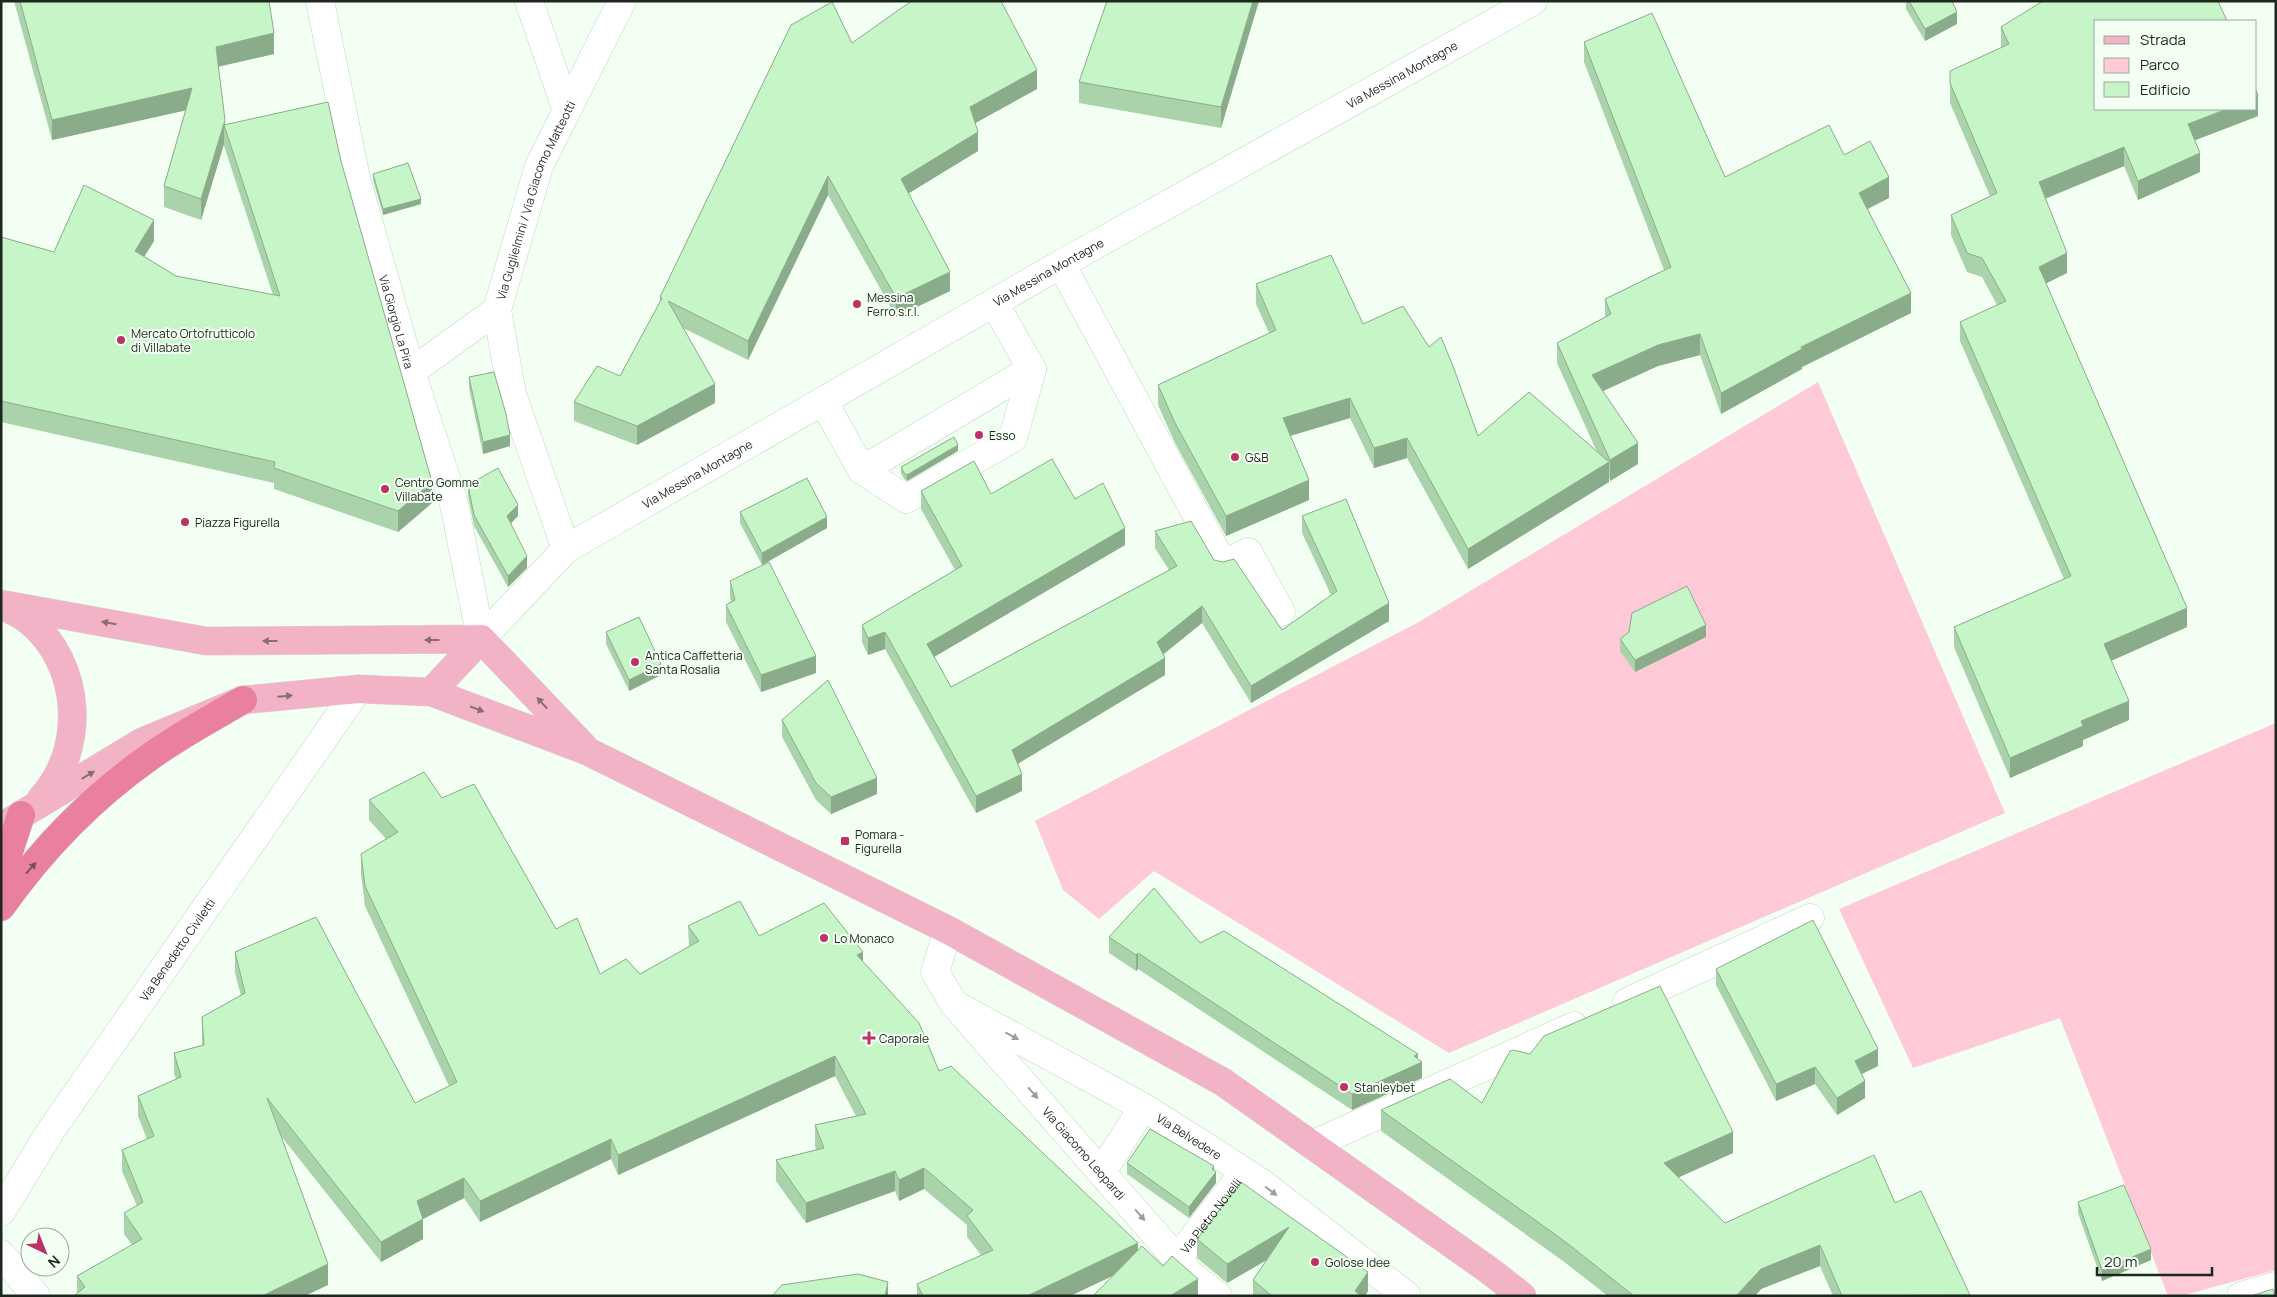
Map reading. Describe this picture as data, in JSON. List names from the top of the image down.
{
  "streets": {
    "street": [
      "Via Messina Montagne",
      "Via Guglielmini / Via Giacomo Matteotti",
      "Via Giorgio La Pira",
      "Via Benedetto Civiletti",
      "Via Belvedere",
      "Via Giacomo Leopardi",
      "Via Pietro Novelli"
    ]
  },
  "crossings": [
    ["Via Messina Montagne", "Via Guglielmini / Via Giacomo Matteotti"],
    ["Via Messina Montagne", "Via Giorgio La Pira"],
    ["Via Belvedere", "Via Giacomo Leopardi"],
    ["Via Belvedere", "Via Pietro Novelli"],
    ["Via Giacomo Leopardi", "Via Pietro Novelli"]
  ],
  "one_way": ["Via Belvedere", "Via Giacomo Leopardi"],
  "places": {
    "other": [
      "Messina Ferro s.r.l.",
      "Mercato Ortofrutticolo di Villabate",
      "Esso",
      "G&B",
      "Centro Gomme Villabate",
      "Piazza Figurella",
      "Antica Caffetteria Santa Rosalia",
      "Lo Monaco",
      "Stanleybet",
      "Golose Idee"
    ],
    "transit": ["Pomara - Figurella"],
    "health": ["Caporale"]
  },
  "legend": ["Strada", "Parco", "Edificio"],
  "scale_bar": "20 m",
  "north": "bottom right"
}
